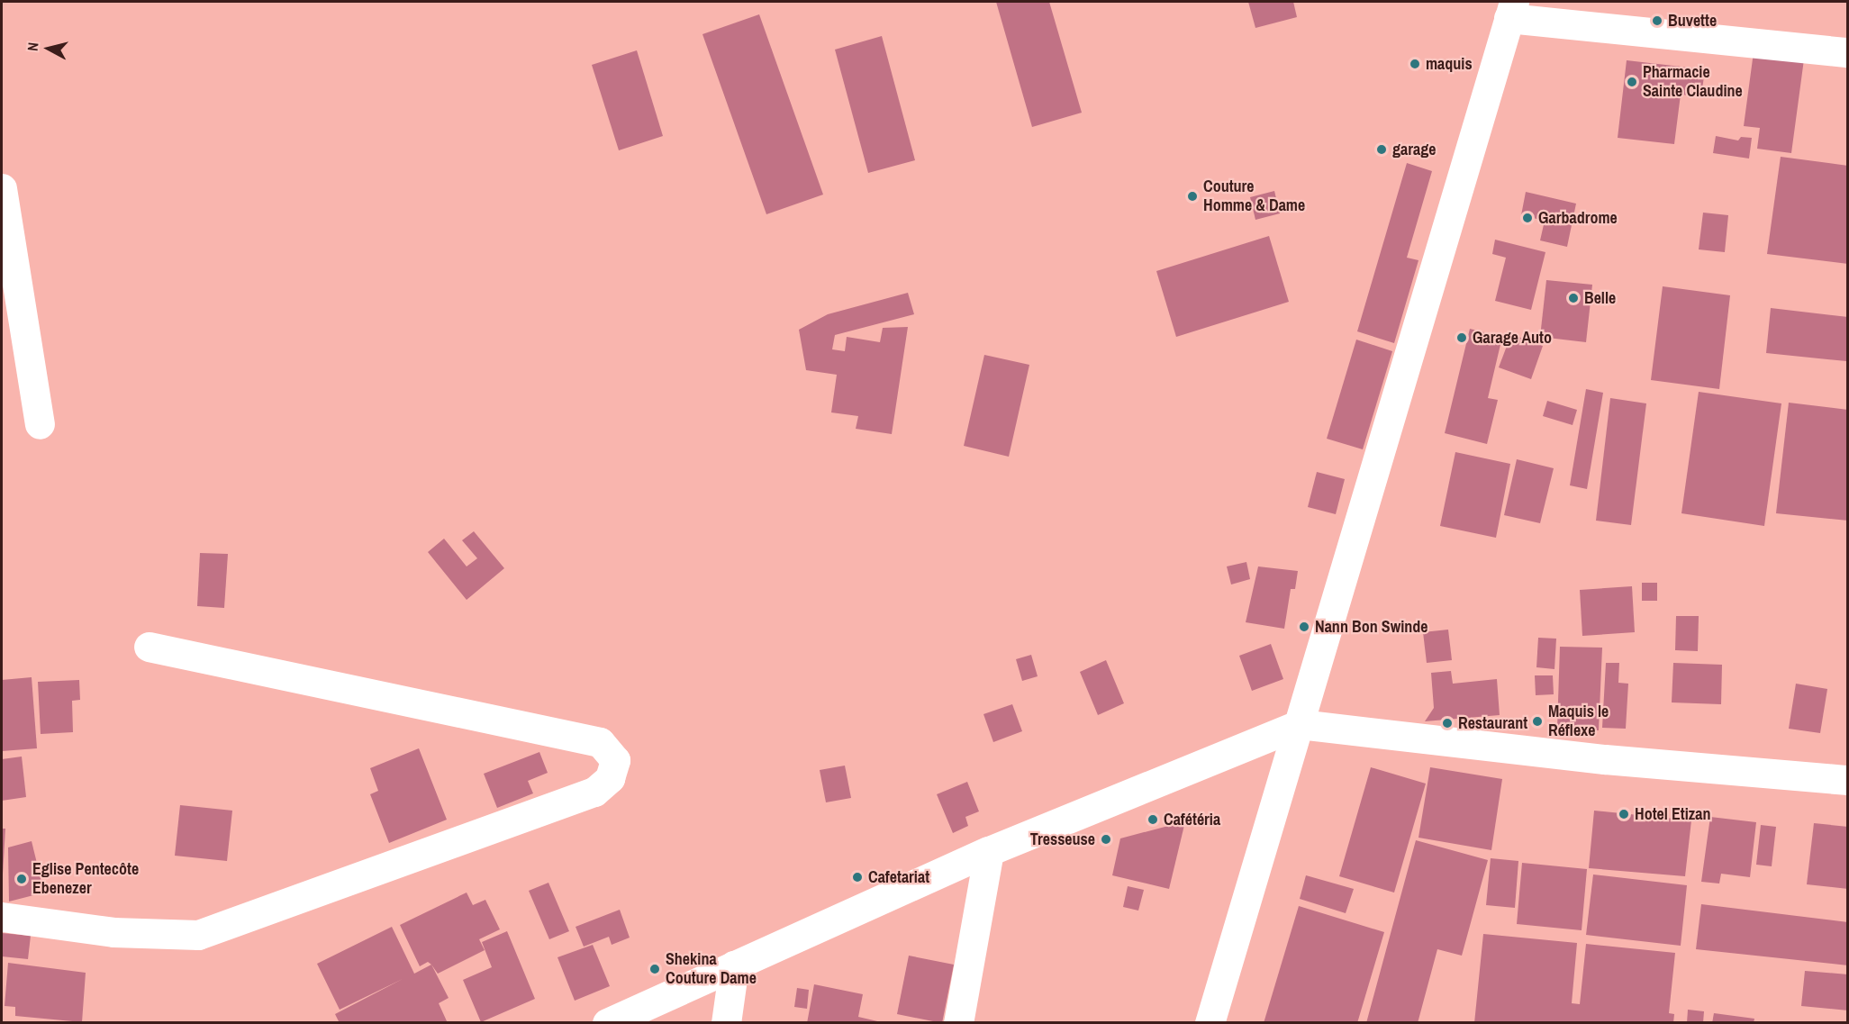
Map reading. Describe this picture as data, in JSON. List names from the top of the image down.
{
  "places": [
    "Buvette",
    "maquis",
    "Pharmacie Sainte Claudine",
    "garage",
    "Couture Homme & Dame",
    "Garbadrome",
    "Belle",
    "Garage Auto",
    "Nann Bon Swinde",
    "Maquis le Réflexe",
    "Restaurant",
    "Hotel Etizan",
    "Cafétéria",
    "Tresseuse",
    "Cafetariat",
    "Eglise Pentecôte Ebenezer",
    "Shekina Couture Dame"
  ],
  "north": "left"
}
